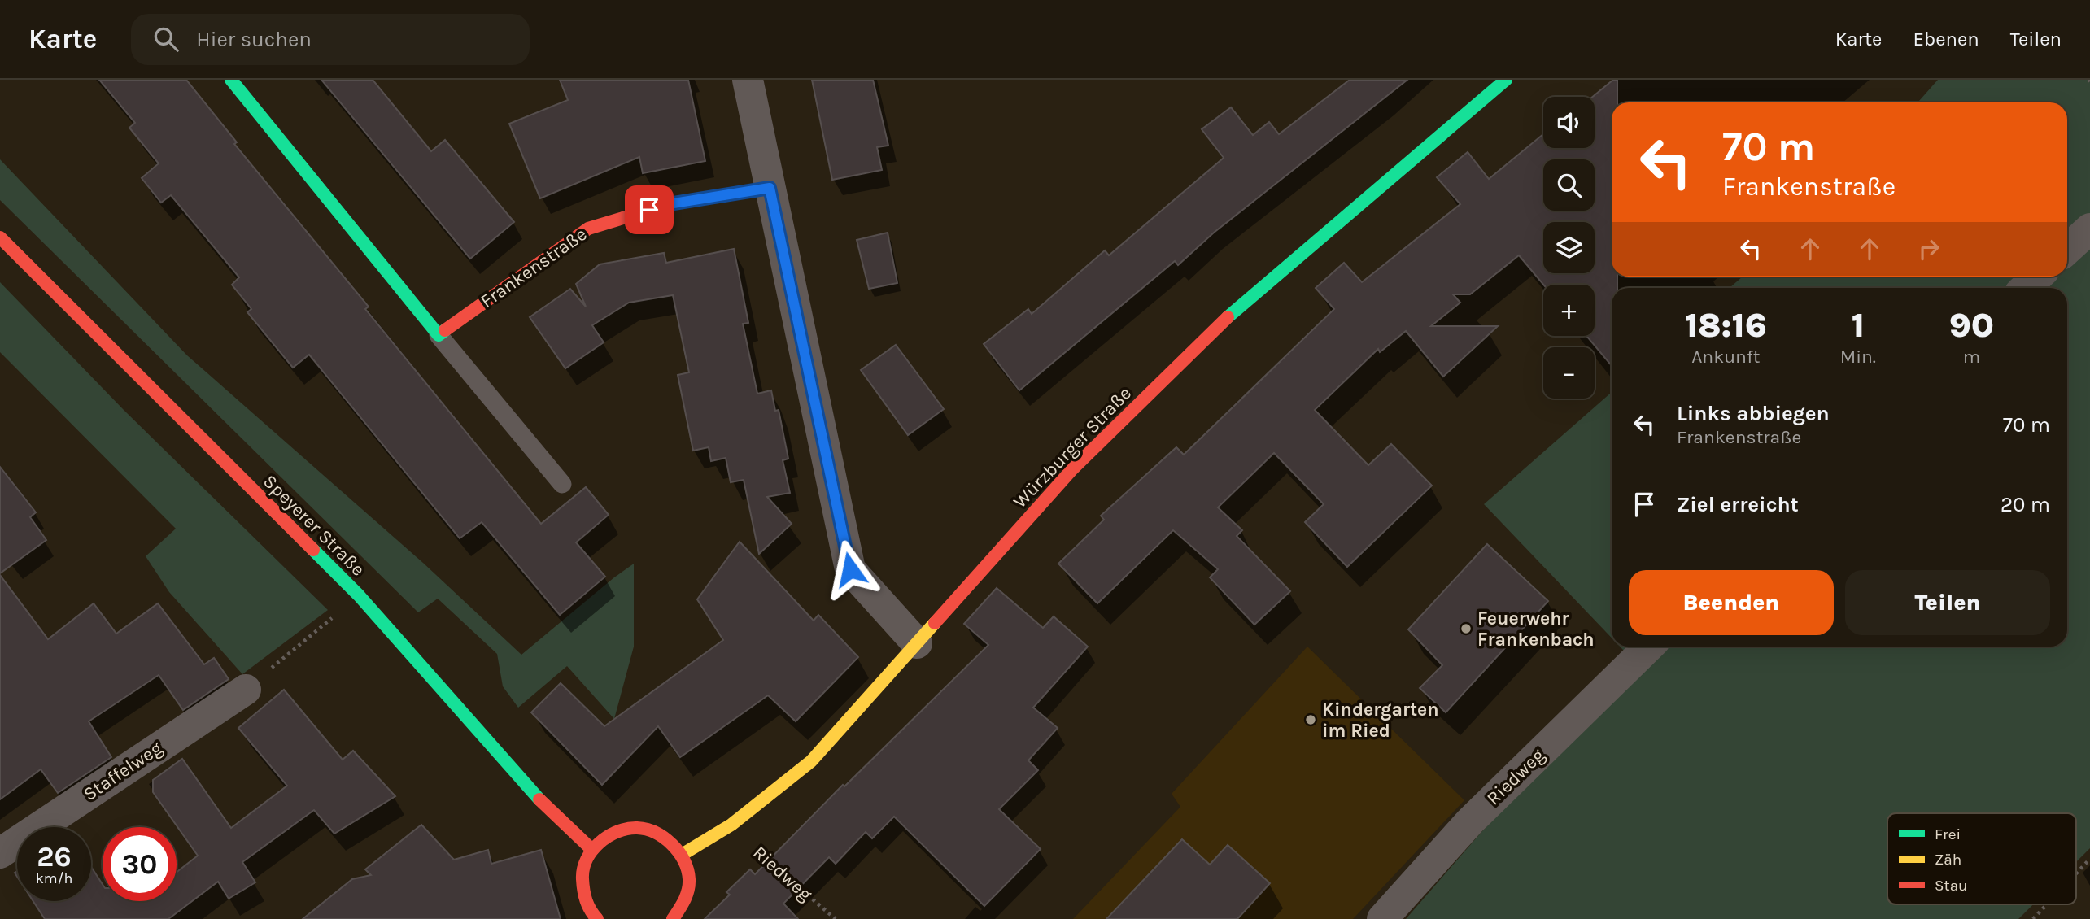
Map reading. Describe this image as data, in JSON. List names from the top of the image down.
{
  "streets": {
    "main road": ["Frankenstraße", "Würzburger Straße", "Speyerer Straße"],
    "street": ["Staffelweg", "Riedweg"]
  },
  "crossings": [
    ["Würzburger Straße", "Riedweg"]
  ],
  "places": ["Feuerwehr Frankenbach", "Kindergarten im Ried"],
  "legend": ["Frei", "Zäh", "Stau"],
  "page": {
    "header": "Karte",
    "search": "Hier suchen",
    "nav": ["Karte", "Ebenen", "Teilen"],
    "map_buttons": ["+", "−"],
    "turn": ["70 m", "Frankenstraße"],
    "eta": [
      "18:16",
      "Ankunft",
      "1",
      "Min.",
      "90",
      "m"
    ],
    "list": [
      {
        "name": "Links abbiegen",
        "note": "Frankenstraße",
        "value": "70 m"
      },
      {
        "name": "Ziel erreicht",
        "value": "20 m"
      }
    ],
    "buttons": ["Beenden", "Teilen"],
    "speed": "26 km/h",
    "limit": "30"
  }
}
